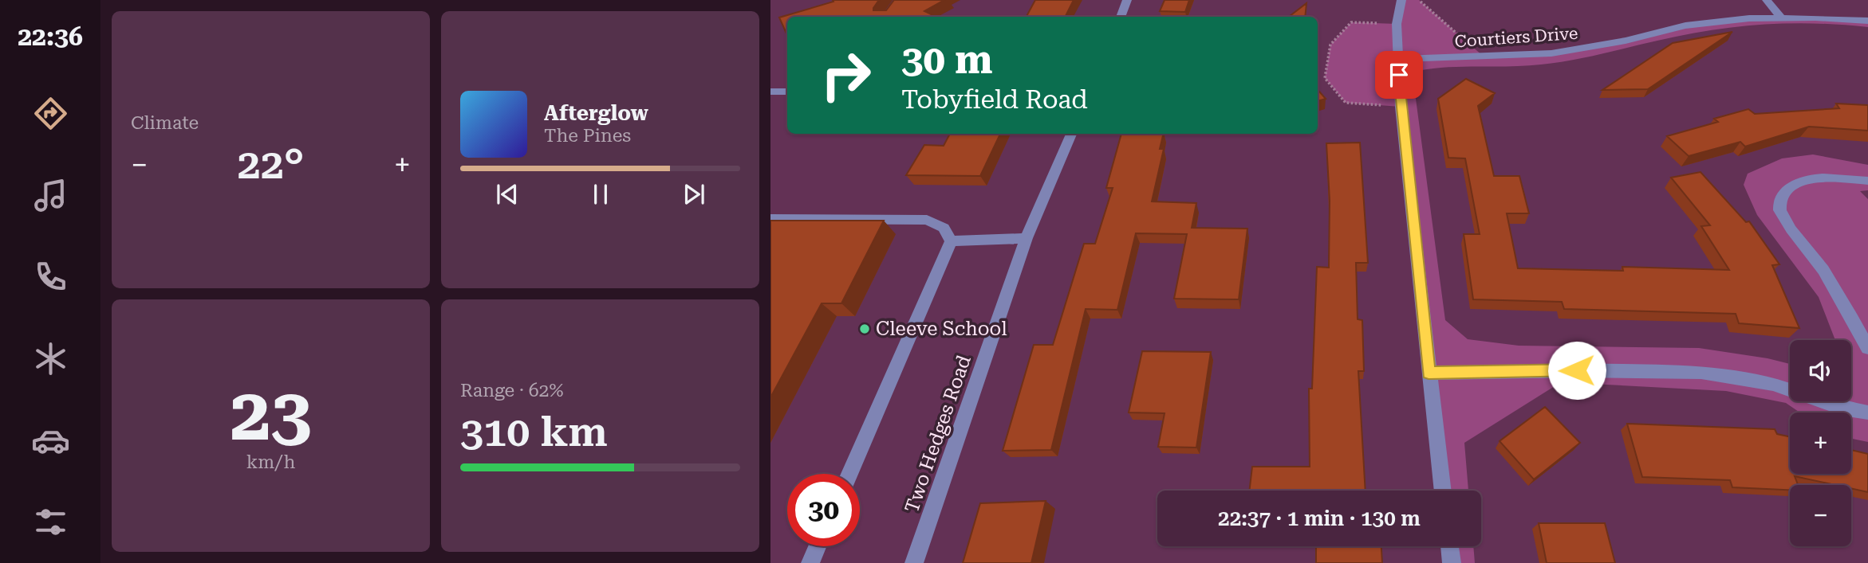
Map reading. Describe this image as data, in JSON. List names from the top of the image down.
{
  "streets": {
    "street": ["Courtiers Drive", "Two Hedges Road"]
  },
  "places": ["Cleeve School"],
  "page": {
    "tabs": "22:36",
    "tile": [
      "Climate",
      ["23", "km/h"],
      ["Range · 62%", "310 km"]
    ],
    "turn": ["30 m", "Tobyfield Road"],
    "song": ["Afterglow", "The Pines"],
    "heat": ["−", "22°", "+"],
    "map_buttons": ["+", "−"],
    "limit": "30",
    "trip": "22:37 · 1 min · 130 m"
  }
}
